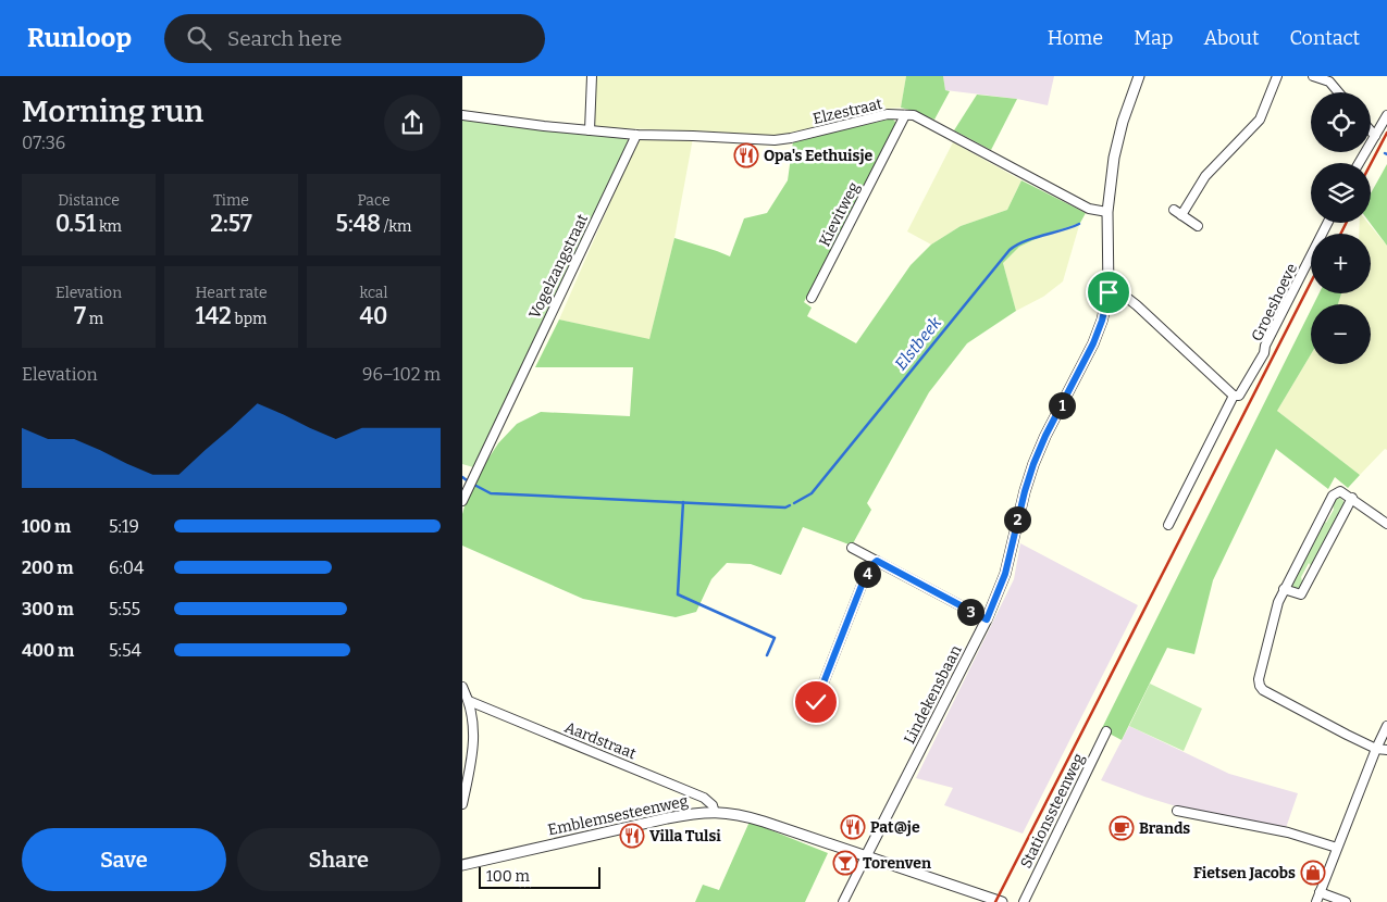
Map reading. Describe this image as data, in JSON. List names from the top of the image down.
{
  "streets": {
    "street": [
      "Elzestraat",
      "Kievitweg",
      "Vogelzangstraat",
      "Groeshoeve",
      "Lindekensbaan",
      "Aardstraat",
      "Stationssteenweg",
      "Emblemsesteenweg"
    ]
  },
  "crossings": [
    ["Elzestraat", "Kievitweg"],
    ["Elzestraat", "Vogelzangstraat"],
    ["Elzestraat", "Lindekensbaan"],
    ["Lindekensbaan", "Emblemsesteenweg"],
    ["Aardstraat", "Emblemsesteenweg"]
  ],
  "water": ["Elstbeek"],
  "places": {
    "restaurant": ["Opa's Eethuisje", "Pat@je", "Villa Tulsi"],
    "cafe": ["Brands"],
    "bar": ["Torenven"],
    "shop": ["Fietsen Jacobs"]
  },
  "scale_bar": "100 m",
  "page": {
    "header": "Runloop",
    "search": "Search here",
    "nav": [
      "Home",
      "Map",
      "About",
      "Contact"
    ],
    "heading": ["Morning run", "07:36"],
    "map_buttons": ["+", "−"],
    "stats": [
      ["Distance", "0.51 km"],
      ["Time", "2:57"],
      ["Pace", "5:48 /km"],
      ["Elevation", "7 m"],
      ["Heart rate", "142 bpm"],
      ["kcal", "40"]
    ],
    "chart": ["Elevation", "96–102 m"],
    "pins": [
      "1",
      "2",
      "4",
      "3"
    ],
    "list": [
      {
        "name": "100 m",
        "note": "5:19"
      },
      {
        "name": "200 m",
        "note": "6:04"
      },
      {
        "name": "300 m",
        "note": "5:55"
      },
      {
        "name": "400 m",
        "note": "5:54"
      }
    ],
    "buttons": ["Save", "Share"],
    "scale": "100 m"
  }
}
